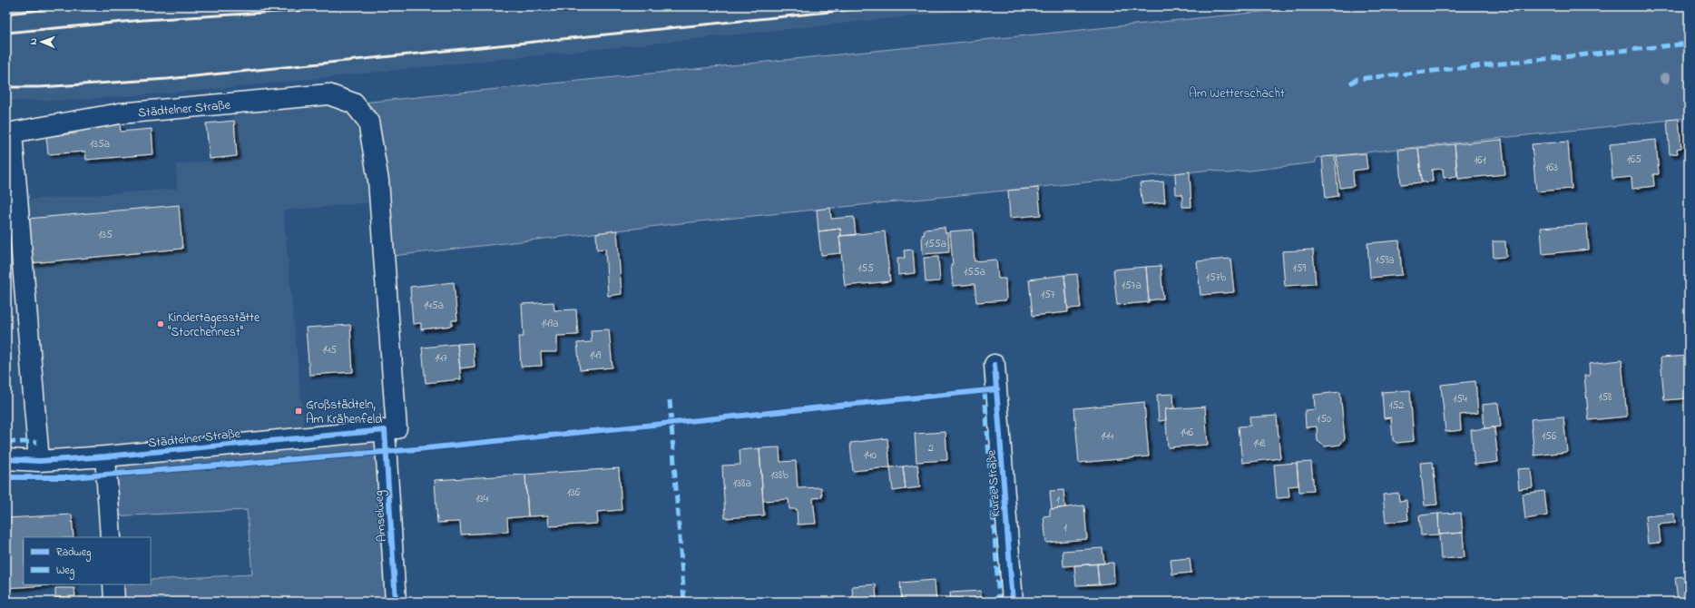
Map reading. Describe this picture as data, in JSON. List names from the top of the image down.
{
  "streets": {
    "street": ["Städtelner Straße", "Kurze Straße", "Amselweg"]
  },
  "crossings": [
    ["Städtelner Straße", "Amselweg"]
  ],
  "parks": ["Am Wetterschacht"],
  "places": {
    "other": ["Kindertagesstätte \"Storchennest\""],
    "transit": ["Großstädteln, Am Krähenfeld"]
  },
  "house_numbers": [
    "135a",
    "165",
    "161",
    "163",
    "135",
    "155a",
    "159a",
    "155",
    "159",
    "155a",
    "157b",
    "157a",
    "157",
    "145a",
    "149a",
    "145",
    "149",
    "147",
    "158",
    "154",
    "152",
    "150",
    "146",
    "144",
    "156",
    "148",
    "2",
    "140",
    "138b",
    "138a",
    "136",
    "134",
    "1",
    "1"
  ],
  "legend": ["Radweg", "Weg"],
  "north": "left"
}
